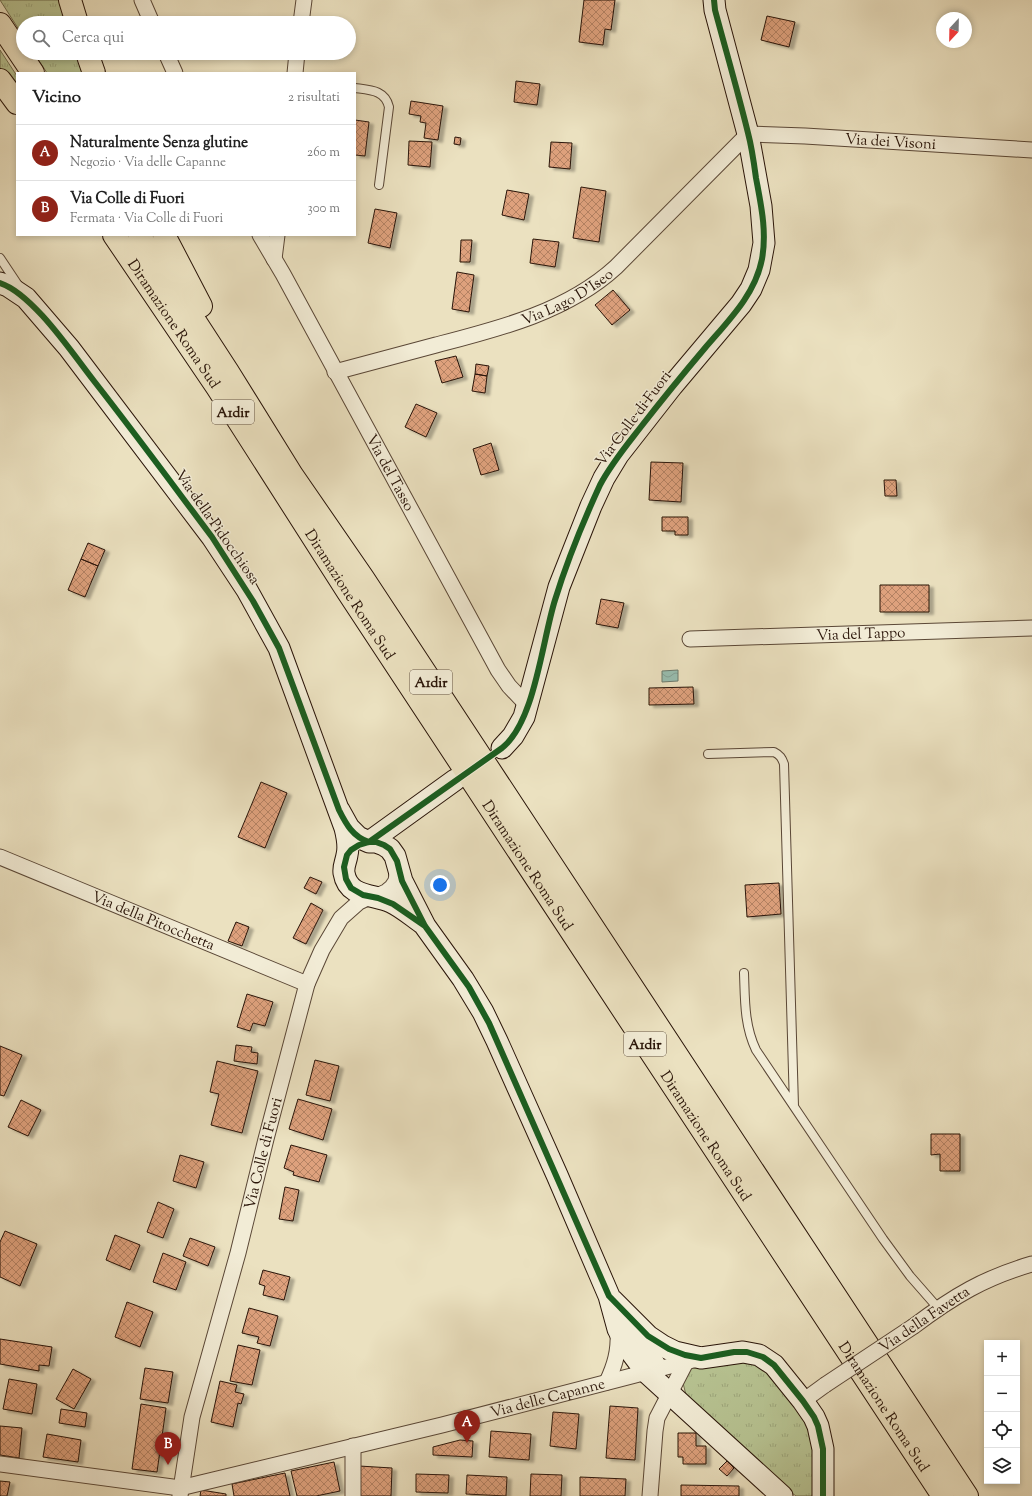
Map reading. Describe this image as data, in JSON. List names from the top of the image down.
{
  "streets": {
    "highway": ["Diramazione Roma Sud", "A1dir"],
    "street": [
      "Via dei Visoni",
      "Via Lago D'Iseo",
      "Via Colle di Fuori",
      "Via del Tasso",
      "Via della Pidocchiosa",
      "Via del Tappo",
      "Via della Pitocchetta",
      "Via della Favetta",
      "Via delle Capanne"
    ]
  },
  "crossings": [
    ["Via dei Visoni", "Via Lago D'Iseo"],
    ["Via dei Visoni", "Via Colle di Fuori"],
    ["Via Lago D'Iseo", "Via Colle di Fuori"],
    ["Via Lago D'Iseo", "Via del Tasso"],
    ["Via Colle di Fuori", "Via del Tasso"],
    ["Via Colle di Fuori", "Via della Pidocchiosa"],
    ["Via Colle di Fuori", "Via della Pitocchetta"],
    ["Via Colle di Fuori", "Via delle Capanne"],
    ["Via della Favetta", "Via delle Capanne"]
  ],
  "north": "bottom",
  "page": {
    "search": "Cerca qui",
    "heading": ["Vicino", "2 risultati"],
    "list": [
      {
        "mark": "A",
        "name": "Naturalmente Senza glutine",
        "note": "Negozio · Via delle Capanne",
        "value": "260 m"
      },
      {
        "mark": "B",
        "name": "Via Colle di Fuori",
        "note": "Fermata · Via Colle di Fuori",
        "value": "300 m"
      }
    ],
    "map_buttons": ["+", "−"],
    "pins": ["A", "B"]
  }
}
